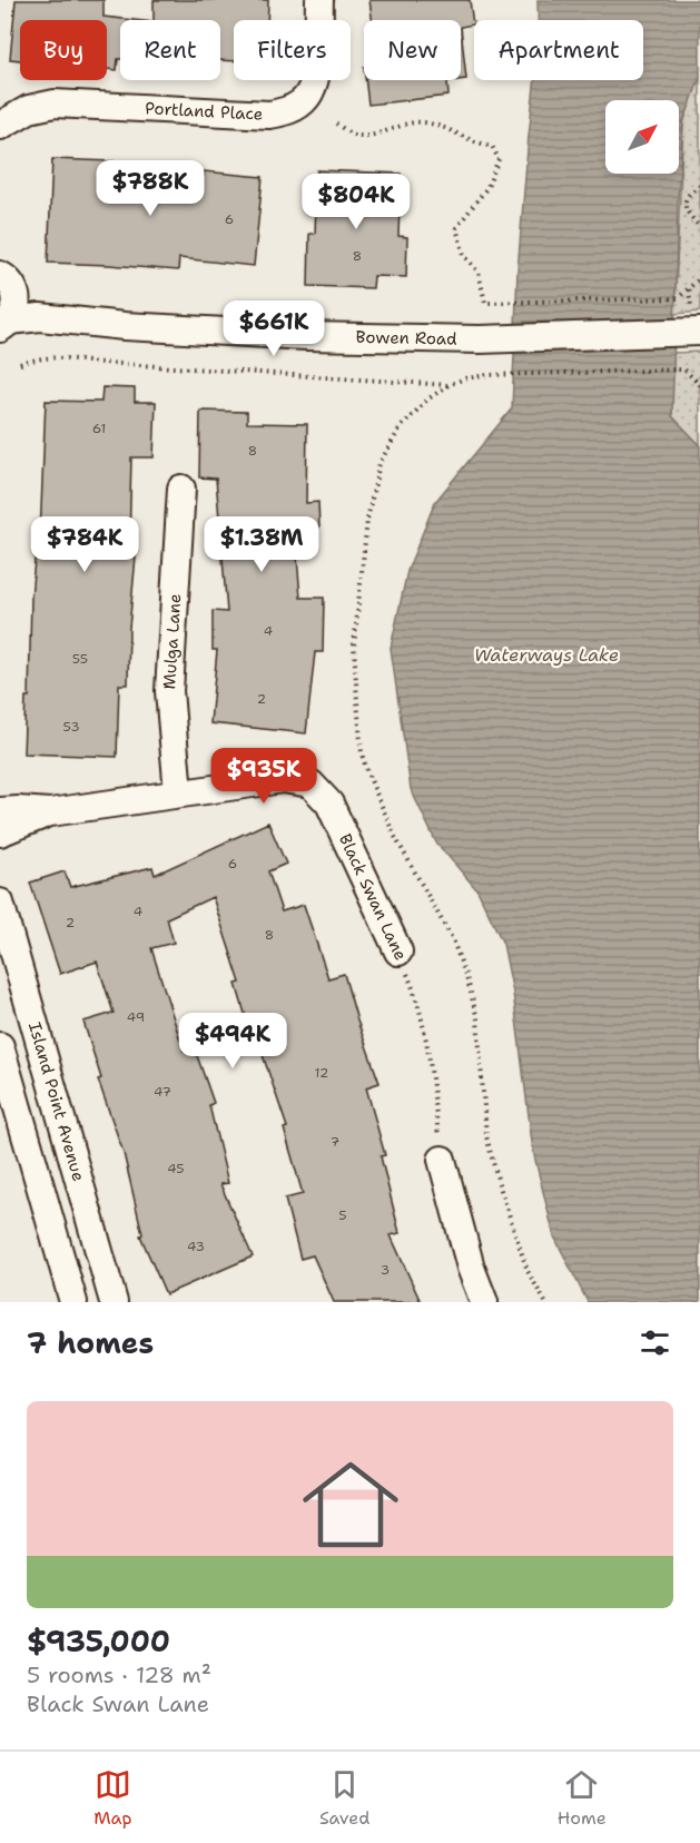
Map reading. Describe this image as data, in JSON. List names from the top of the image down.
{
  "streets": {
    "street": [
      "Portland Place",
      "Bowen Road",
      "Mulga Lane",
      "Black Swan Lane",
      "Island Point Avenue"
    ]
  },
  "crossings": [
    ["Mulga Lane", "Black Swan Lane"]
  ],
  "water": ["Waterways Lake"],
  "house_numbers": [
    "6",
    "8",
    "61",
    "8",
    "4",
    "55",
    "2",
    "53",
    "6",
    "4",
    "2",
    "8",
    "49",
    "12",
    "47",
    "7",
    "45",
    "5",
    "43",
    "3"
  ],
  "north": "top right",
  "page": {
    "chip": [
      "Buy",
      "Rent",
      "Filters",
      "New",
      "Apartment"
    ],
    "price": [
      "$788K",
      "$804K",
      "$661K",
      "$784K",
      "$1.38M",
      "$935K",
      "$494K"
    ],
    "heading": "7 homes",
    "list": [
      {
        "name": "$935,000",
        "note": "5 rooms · 128 m² · Black Swan Lane"
      }
    ],
    "tabs": ["Map", "Saved", "Home"]
  }
}
